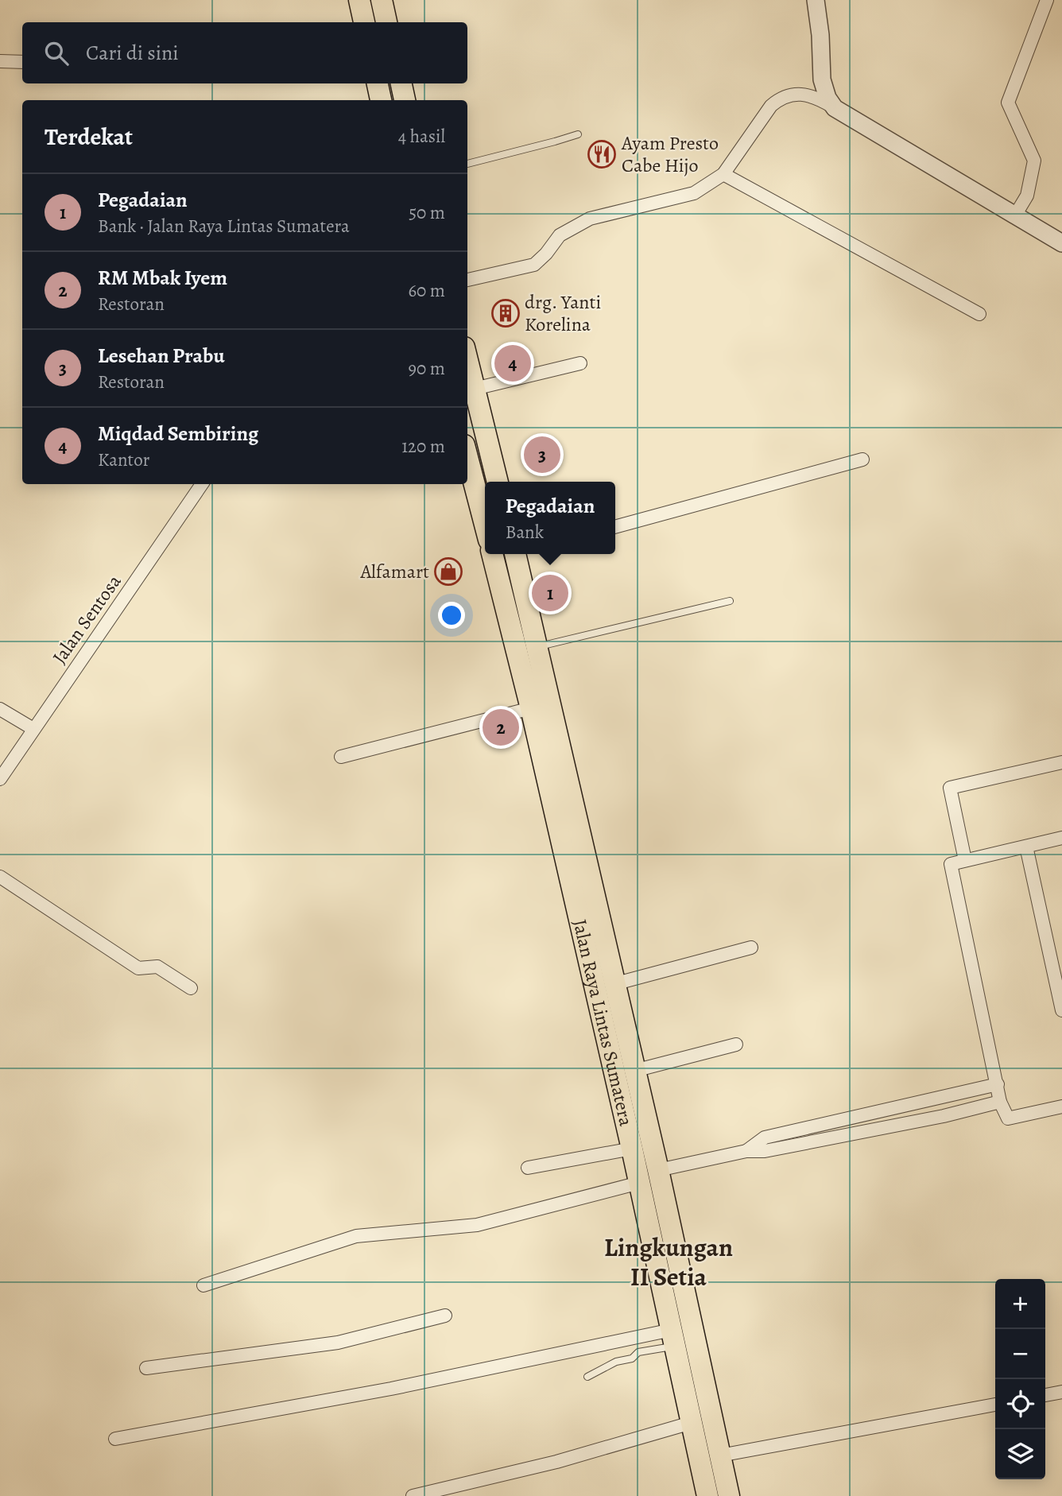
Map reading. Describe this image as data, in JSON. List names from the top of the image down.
{
  "streets": {
    "highway": ["Jalan Raya Lintas Sumatera"],
    "street": ["Jalan Sentosa"]
  },
  "districts": ["Lingkungan II Setia"],
  "places": {
    "restaurant": ["Ayam Presto Cabe Hijo"],
    "building": ["drg. Yanti Korelina"],
    "shop": ["Alfamart"]
  },
  "page": {
    "search": "Cari di sini",
    "heading": ["Terdekat", "4 hasil"],
    "list": [
      {
        "mark": "1",
        "name": "Pegadaian",
        "note": "Bank · Jalan Raya Lintas Sumatera",
        "value": "50 m"
      },
      {
        "mark": "2",
        "name": "RM Mbak Iyem",
        "note": "Restoran",
        "value": "60 m"
      },
      {
        "mark": "3",
        "name": "Lesehan Prabu",
        "note": "Restoran",
        "value": "90 m"
      },
      {
        "mark": "4",
        "name": "Miqdad Sembiring",
        "note": "Kantor",
        "value": "120 m"
      }
    ],
    "pins": [
      "4",
      "3",
      "1",
      "2"
    ],
    "popup": ["Pegadaian", "Bank"],
    "map_buttons": ["+", "−"]
  }
}
